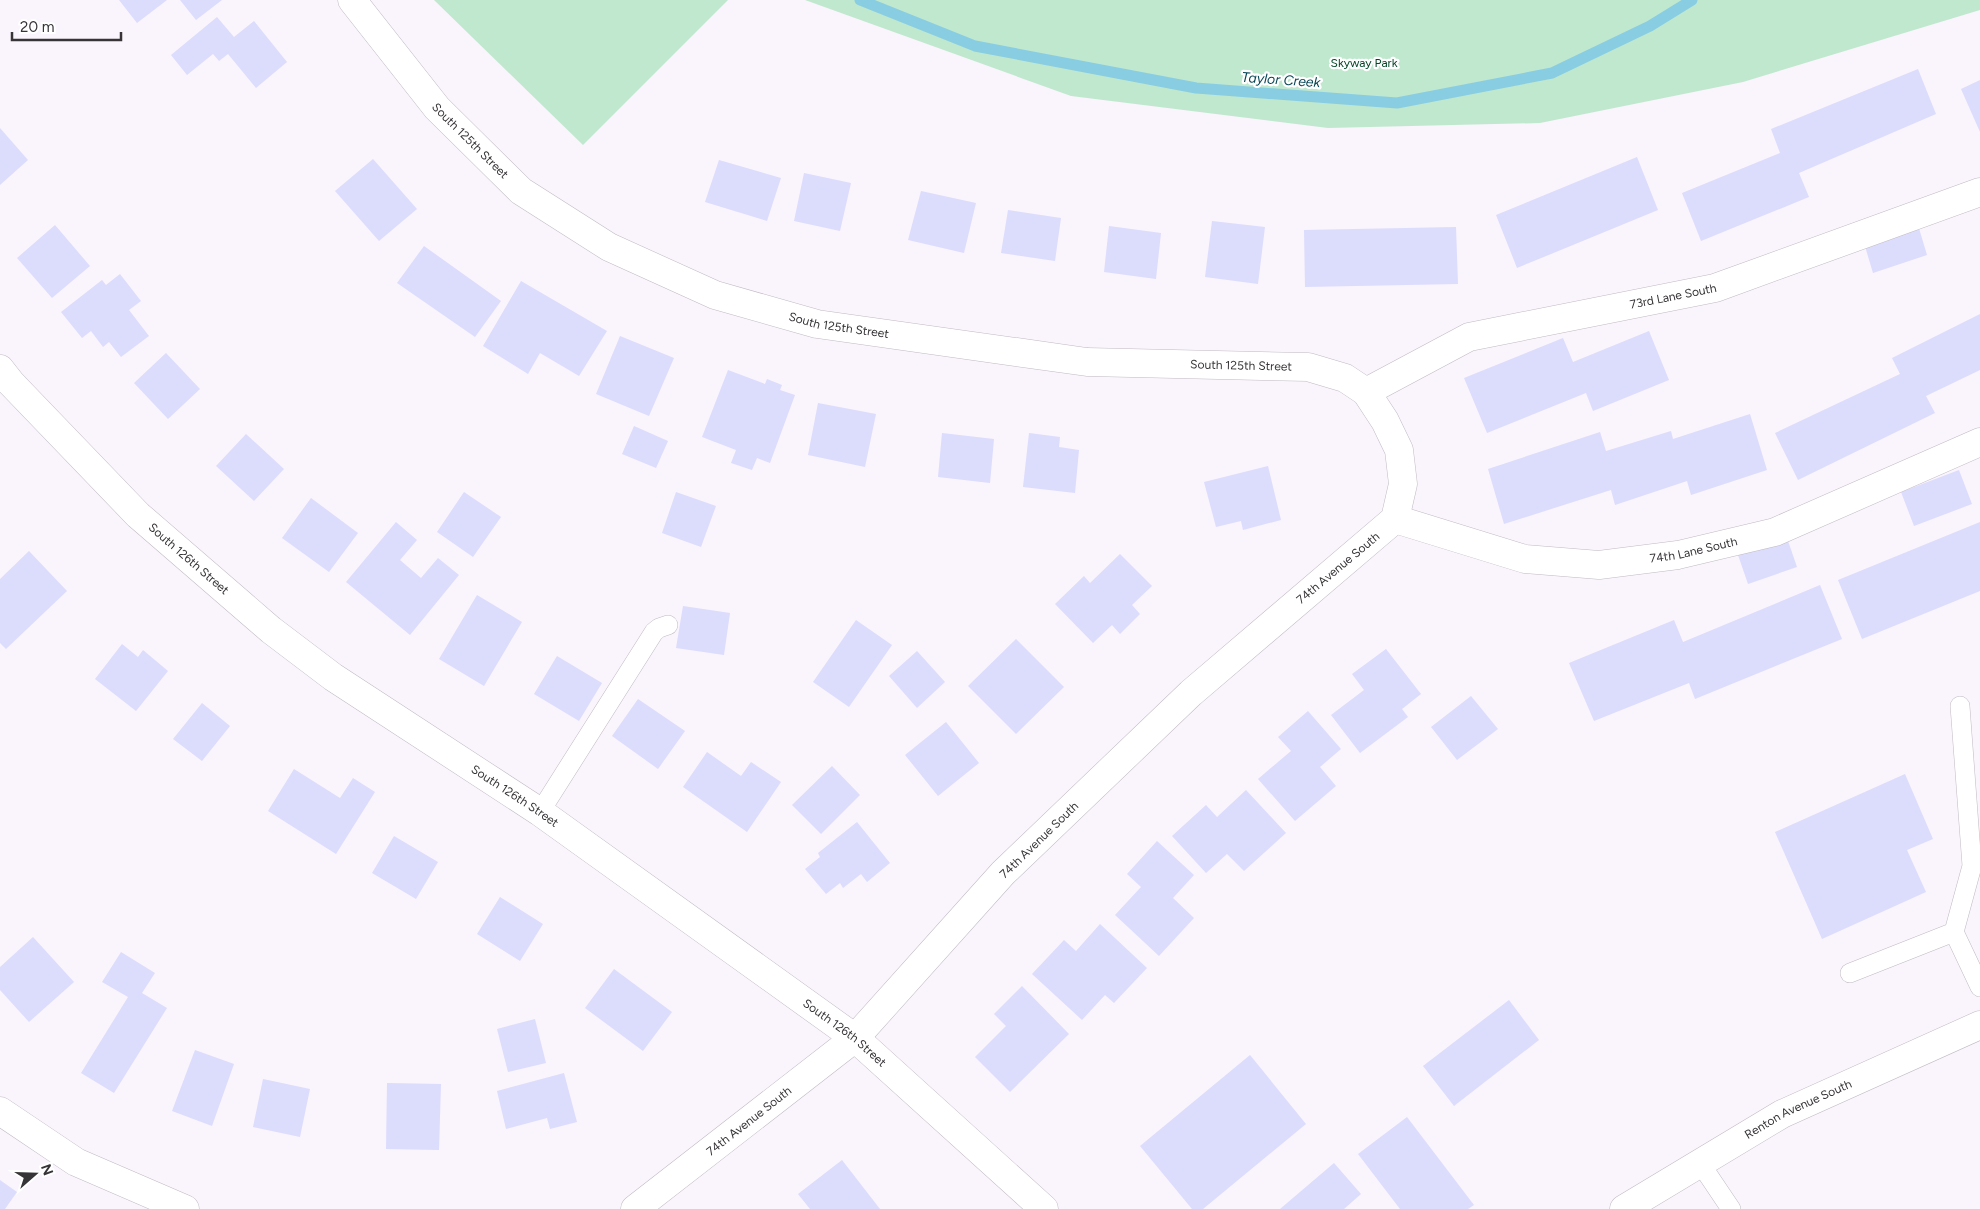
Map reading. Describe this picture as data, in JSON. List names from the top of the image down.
{
  "streets": {
    "street": [
      "South 125th Street",
      "73rd Lane South",
      "74th Lane South",
      "South 126th Street",
      "74th Avenue South",
      "Renton Avenue South"
    ]
  },
  "crossings": [
    ["South 125th Street", "73rd Lane South"],
    ["South 125th Street", "74th Lane South"],
    ["South 125th Street", "74th Avenue South"],
    ["74th Lane South", "74th Avenue South"],
    ["South 126th Street", "74th Avenue South"]
  ],
  "water": ["Taylor Creek"],
  "parks": ["Skyway Park"],
  "scale_bar": "20 m",
  "north": "right"
}
